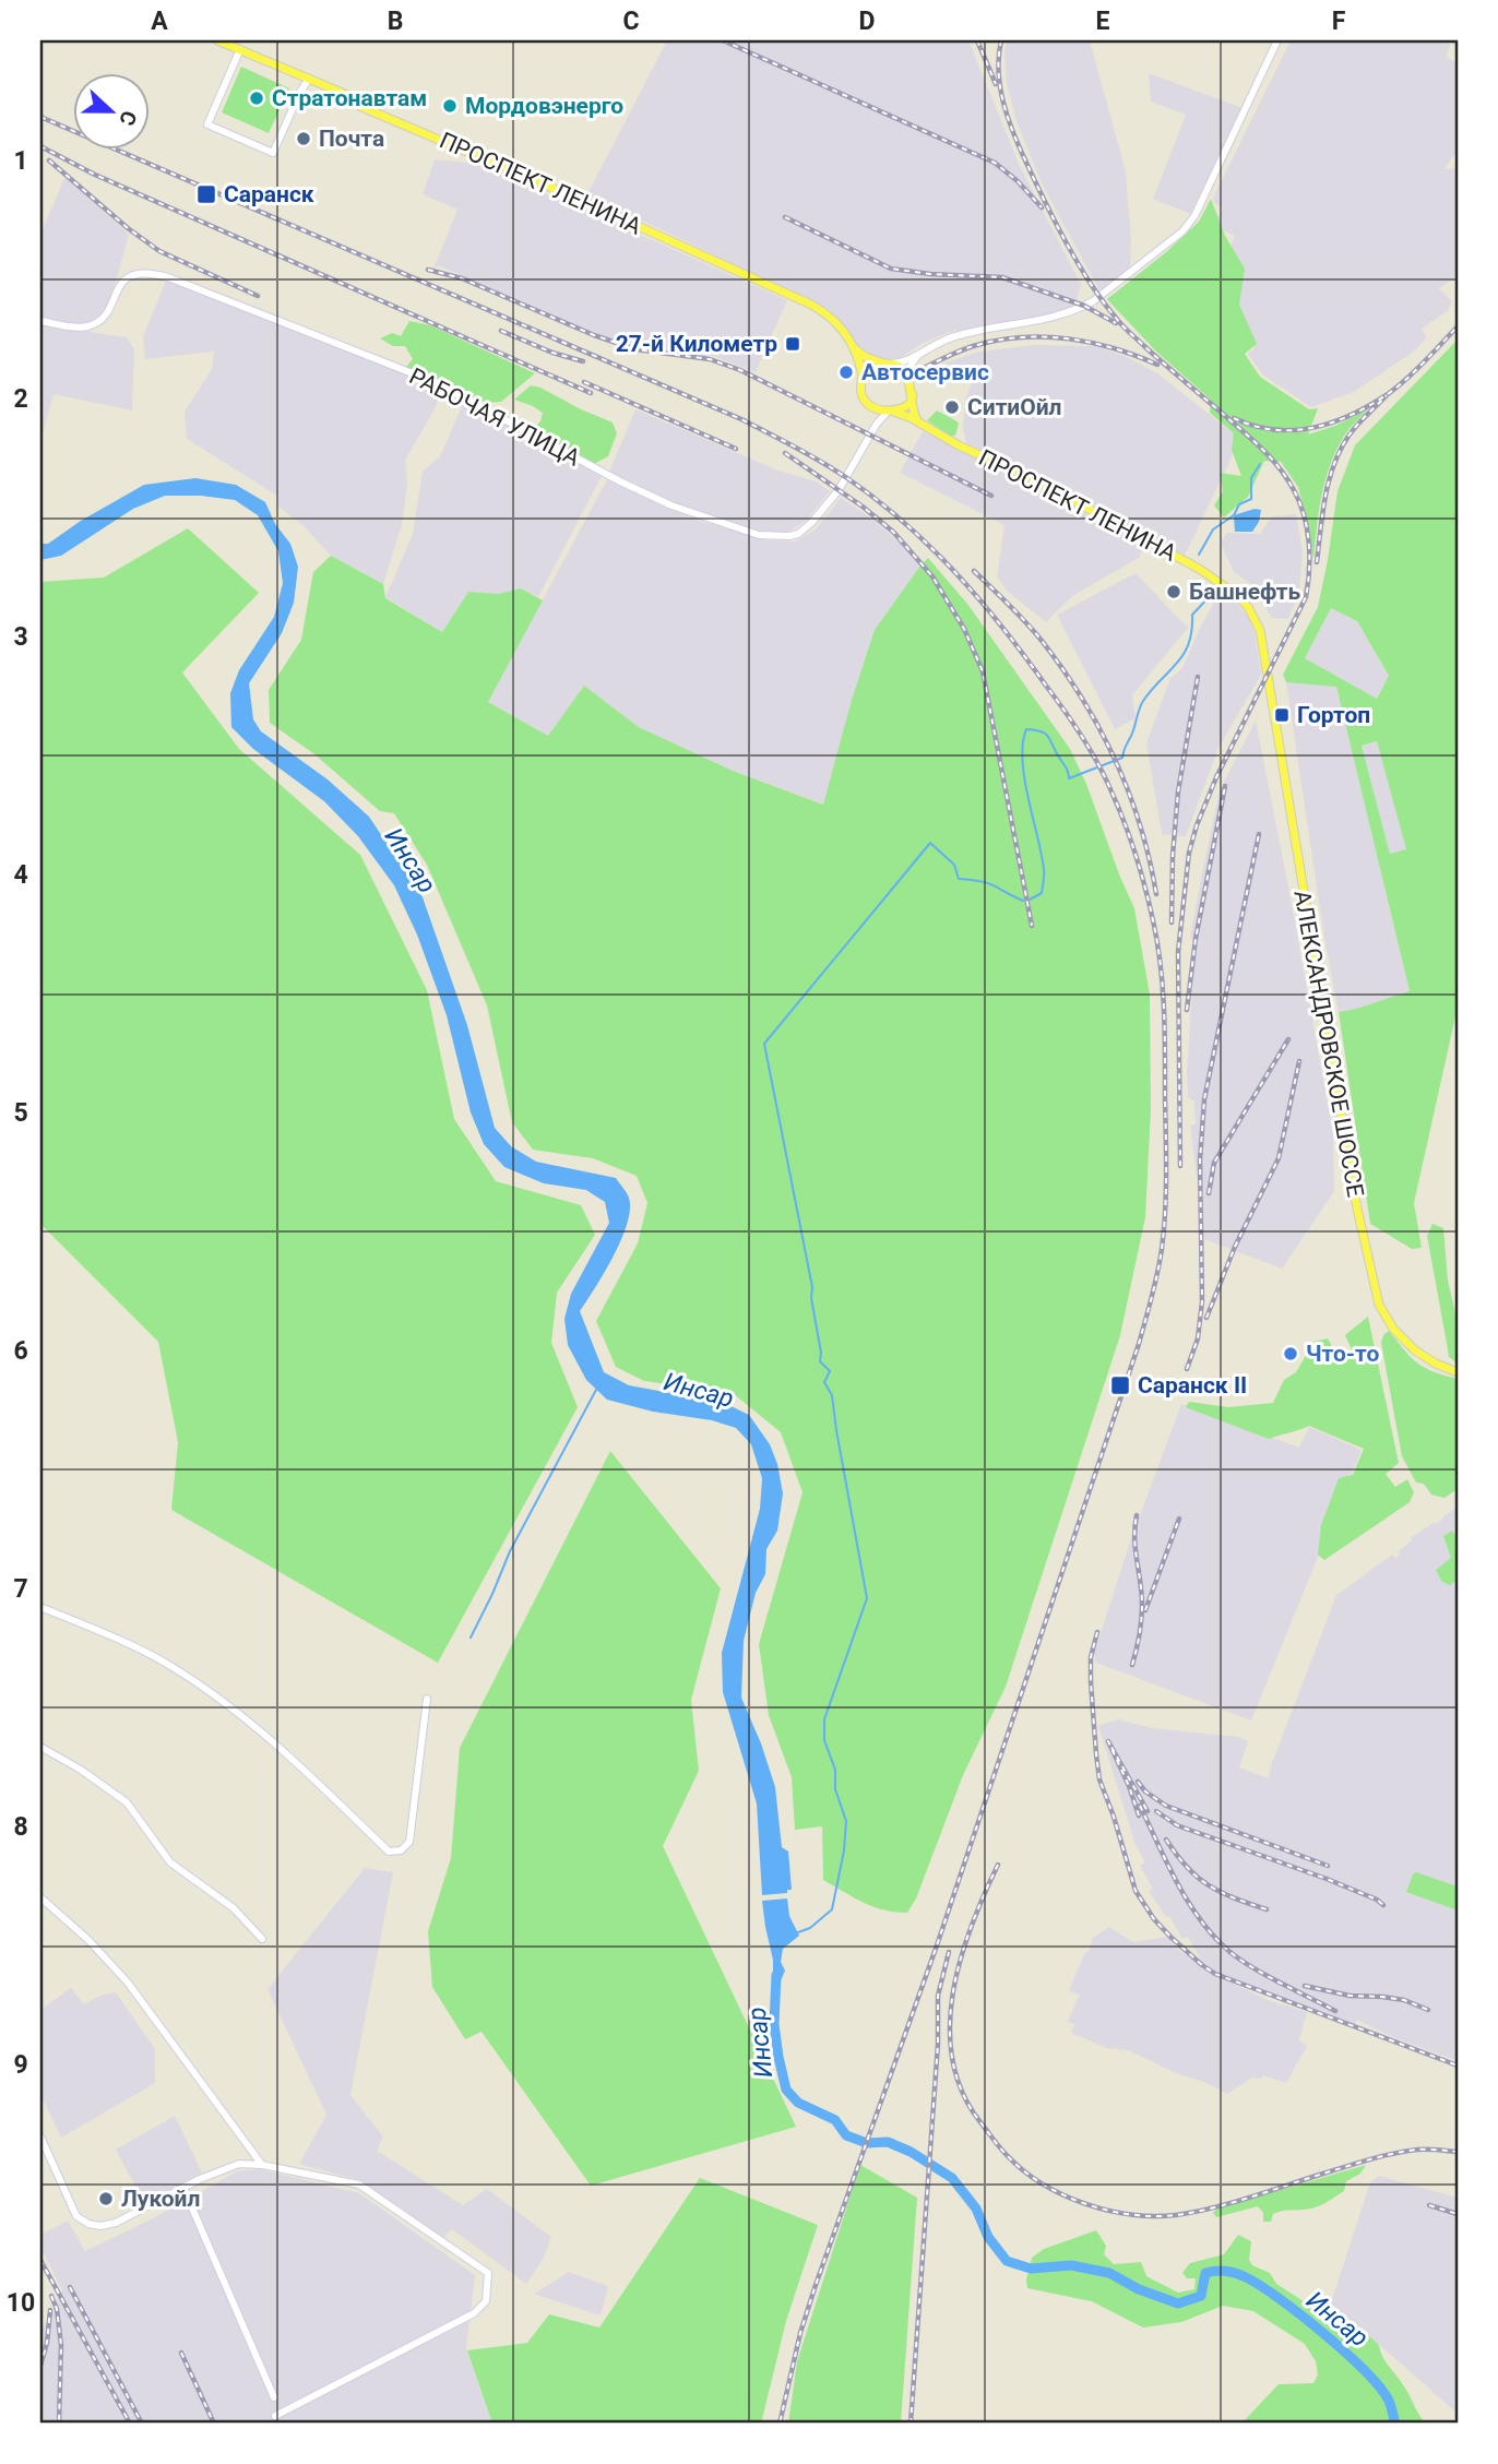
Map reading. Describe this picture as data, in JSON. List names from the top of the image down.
{
  "streets": {
    "main road": ["ПРОСПЕКТ ЛЕНИНА", "АЛЕКСАНДРОВСКОЕ ШОССЕ"],
    "street": ["РАБОЧАЯ УЛИЦА"]
  },
  "crossings": [
    ["ПРОСПЕКТ ЛЕНИНА", "АЛЕКСАНДРОВСКОЕ ШОССЕ"]
  ],
  "water": ["Инсар"],
  "places": {
    "other": [
      "Стратонавтам",
      "Мордовэнерго",
      "Почта",
      "Автосервис",
      "СитиОйл",
      "Башнефть",
      "Что-то",
      "Лукойл"
    ],
    "transit": [
      "Саранск",
      "27-й Километр",
      "Гортоп",
      "Саранск II"
    ]
  },
  "north": "right",
  "grid": {
    "columns": [
      "A",
      "B",
      "C",
      "D",
      "E",
      "F"
    ],
    "rows": [
      "1",
      "2",
      "3",
      "4",
      "5",
      "6",
      "7",
      "8",
      "9",
      "10"
    ]
  }
}
